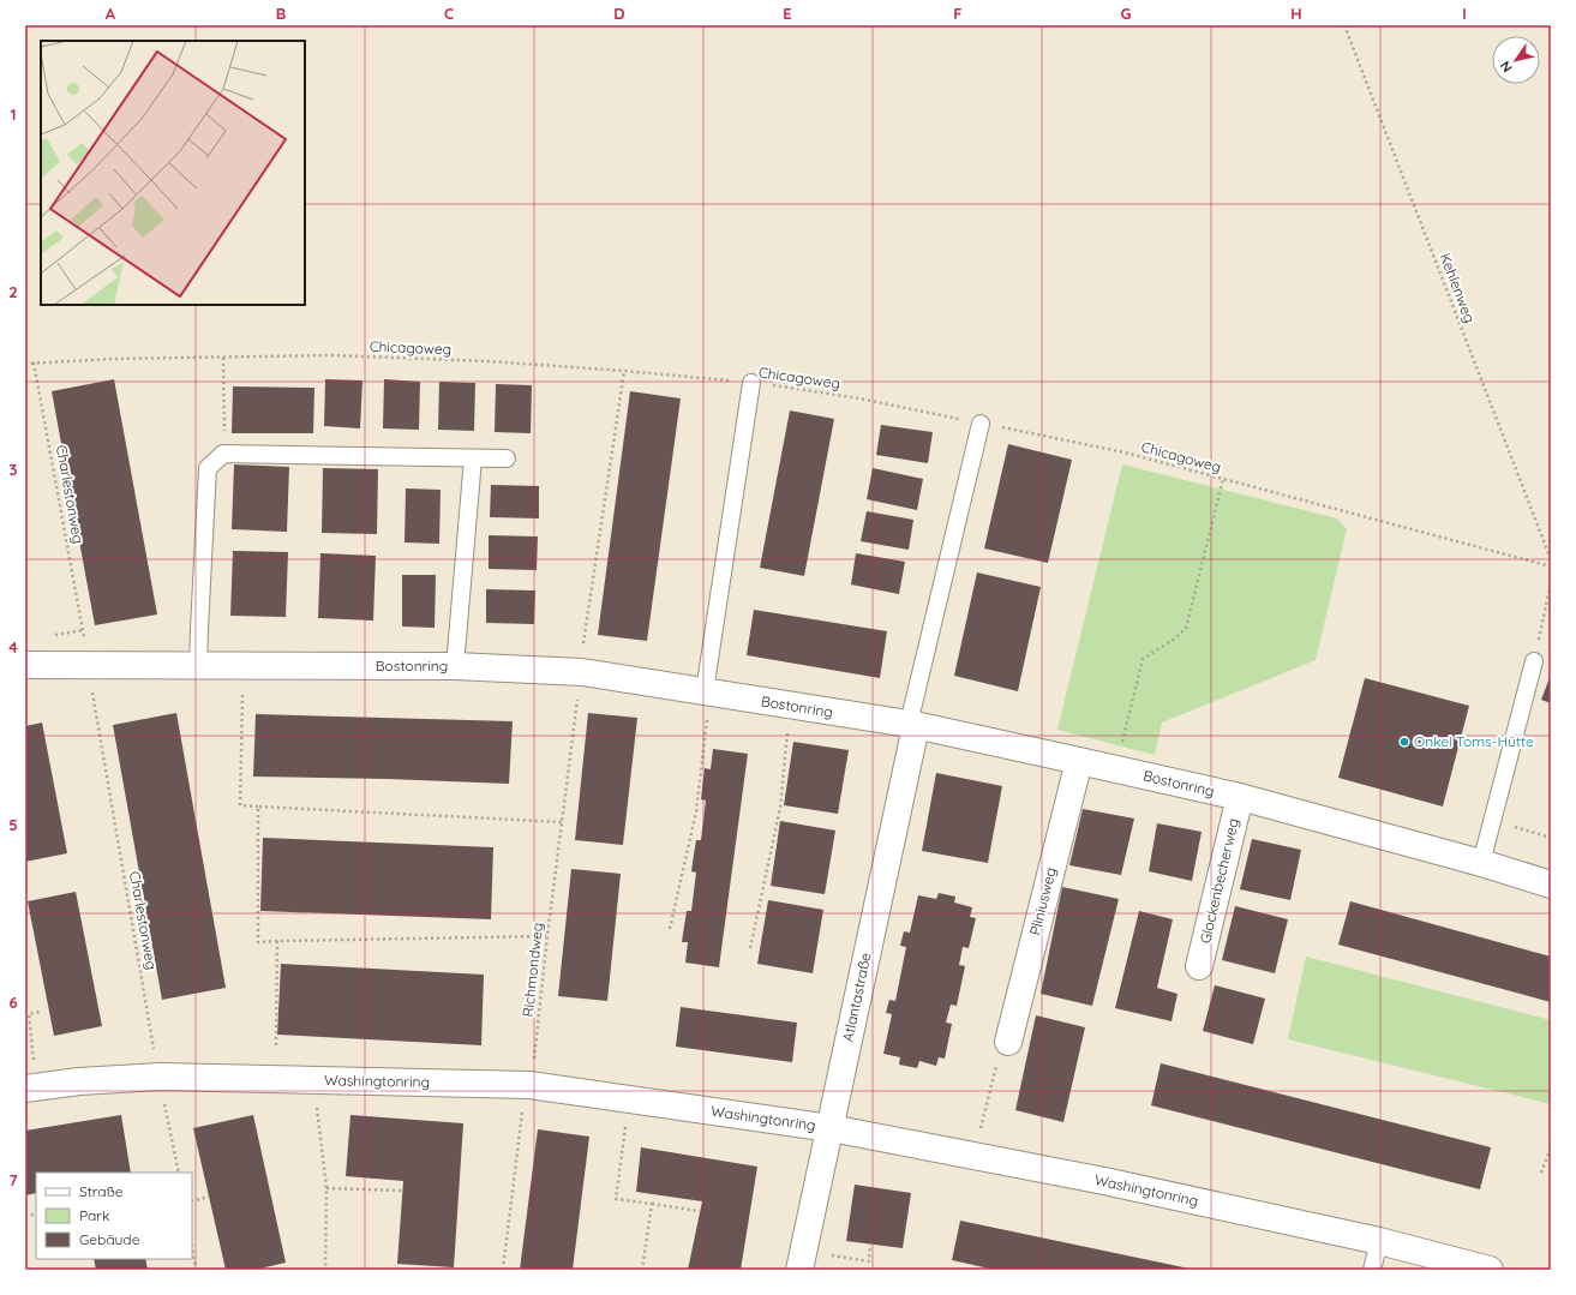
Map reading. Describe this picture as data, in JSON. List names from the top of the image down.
{
  "streets": {
    "street": [
      "Bostonring",
      "Glockenbecherweg",
      "Pliniusweg",
      "Atlantastraße",
      "Washingtonring"
    ],
    "path": [
      "Kehlenweg",
      "Chicagoweg",
      "Charlestonweg",
      "Richmondweg"
    ]
  },
  "crossings": [
    ["Chicagoweg", "Charlestonweg"],
    ["Chicagoweg", "Richmondweg"],
    ["Charlestonweg", "Washingtonring"],
    ["Bostonring", "Glockenbecherweg"],
    ["Bostonring", "Pliniusweg"],
    ["Bostonring", "Richmondweg"],
    ["Bostonring", "Atlantastraße"],
    ["Richmondweg", "Washingtonring"],
    ["Atlantastraße", "Washingtonring"]
  ],
  "places": ["Onkel Toms-Hütte"],
  "legend": ["Straße", "Park", "Gebäude"],
  "north": "bottom left",
  "grid": {
    "columns": [
      "A",
      "B",
      "C",
      "D",
      "E",
      "F",
      "G",
      "H",
      "I"
    ],
    "rows": [
      "1",
      "2",
      "3",
      "4",
      "5",
      "6",
      "7"
    ]
  }
}
